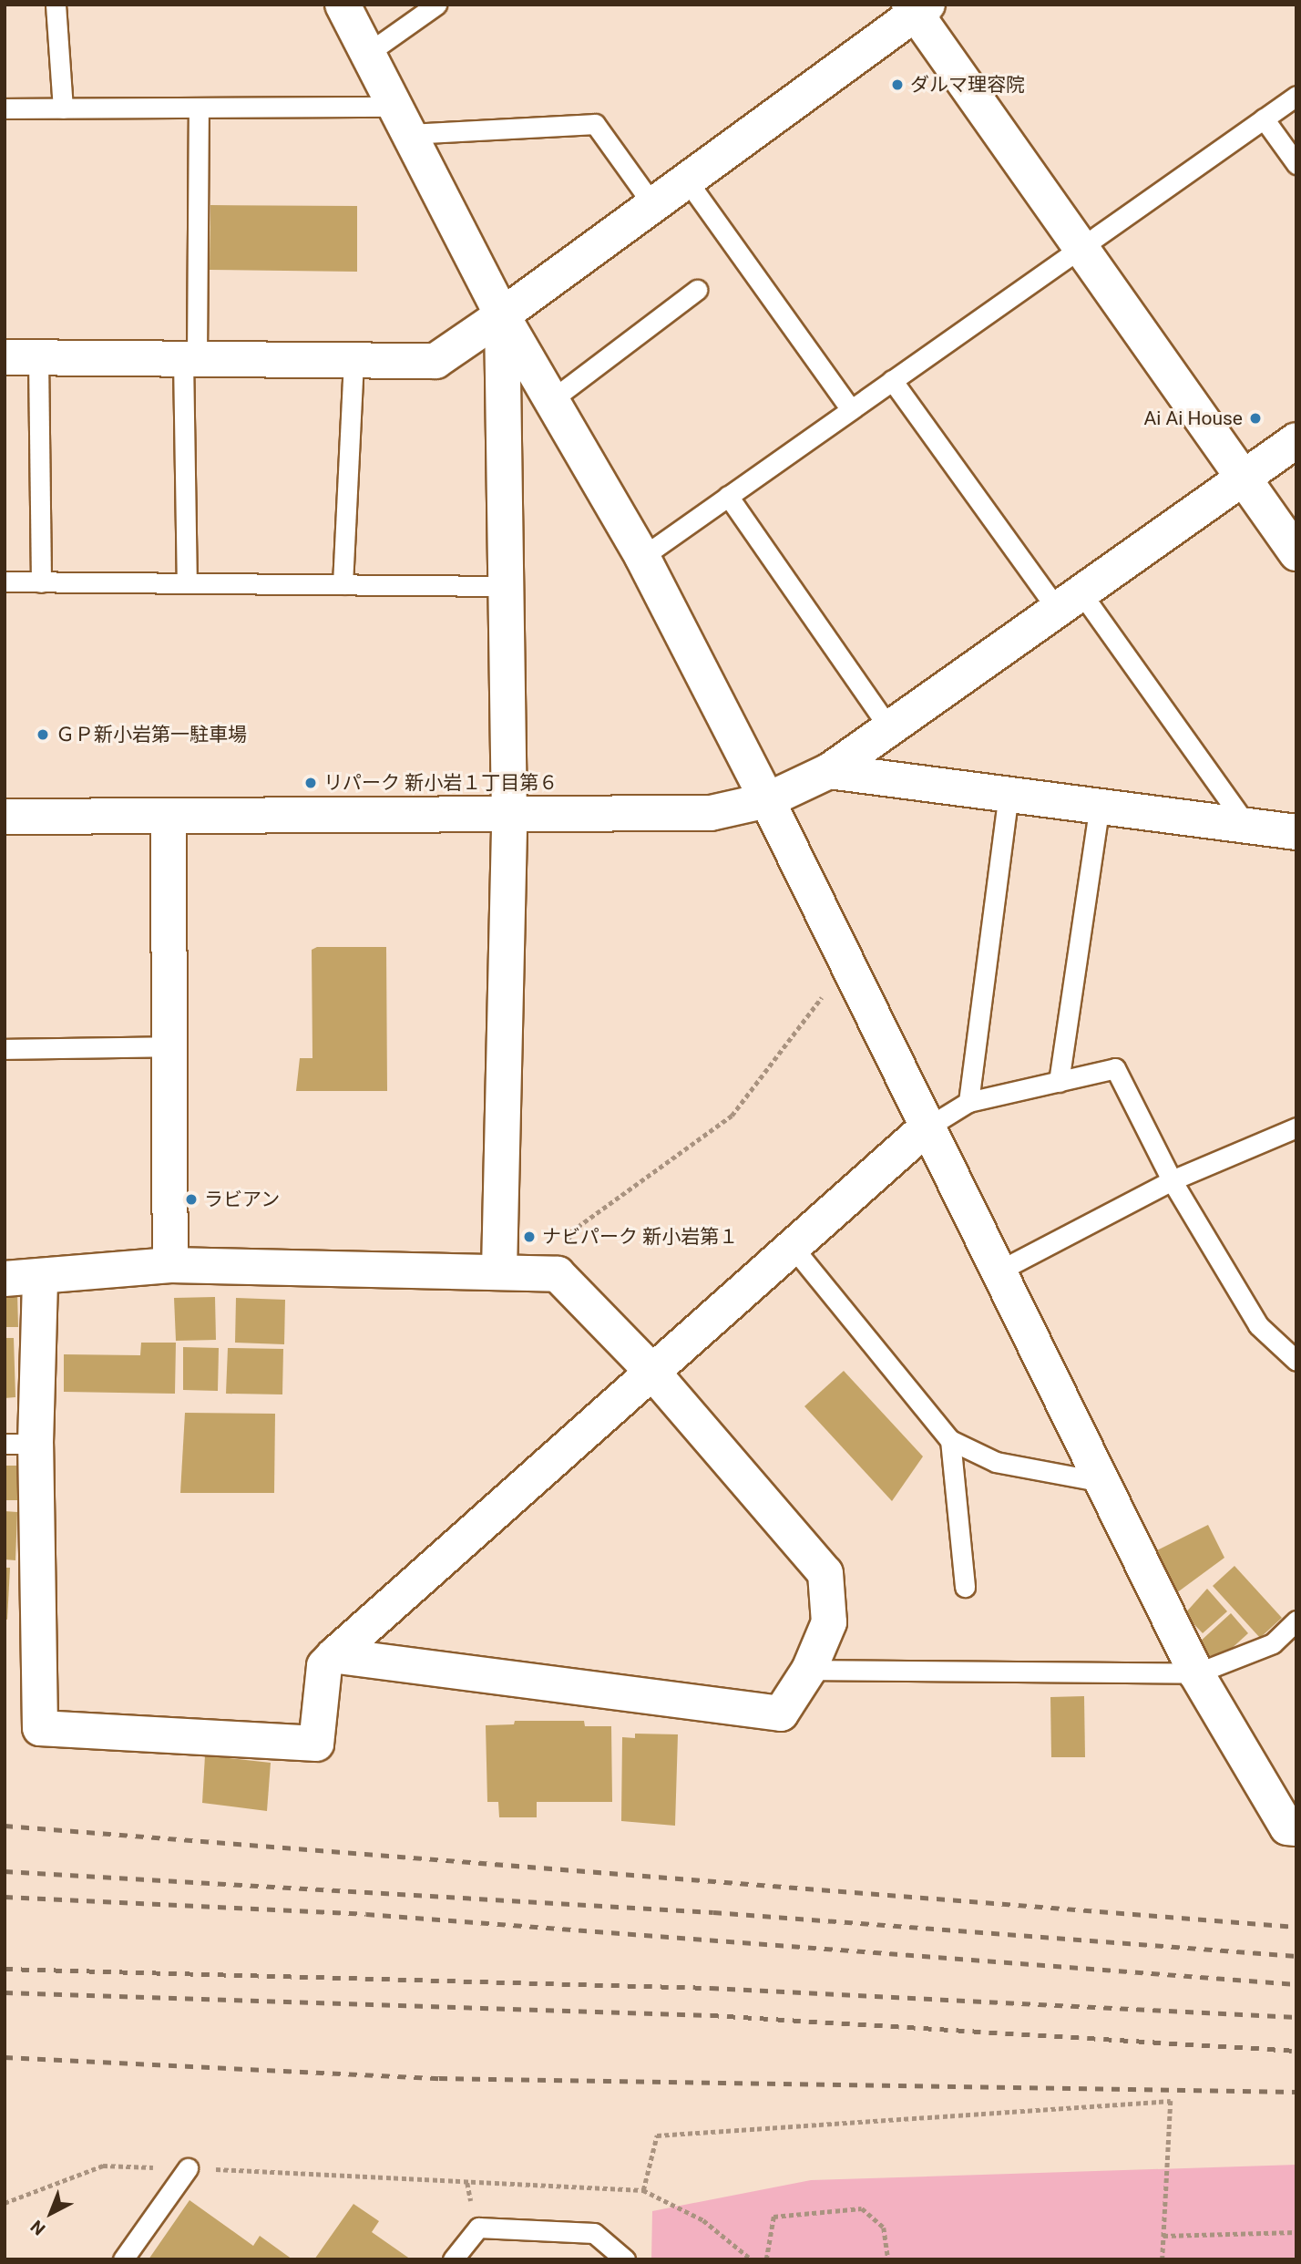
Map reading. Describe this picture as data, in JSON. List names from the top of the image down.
{
  "places": [
    "ダルマ理容院",
    "Ai Ai House",
    "ＧＰ新小岩第一駐車場",
    "リパーク 新小岩１丁目第６",
    "ラビアン",
    "ナビパーク 新小岩第１"
  ],
  "north": "bottom left"
}
